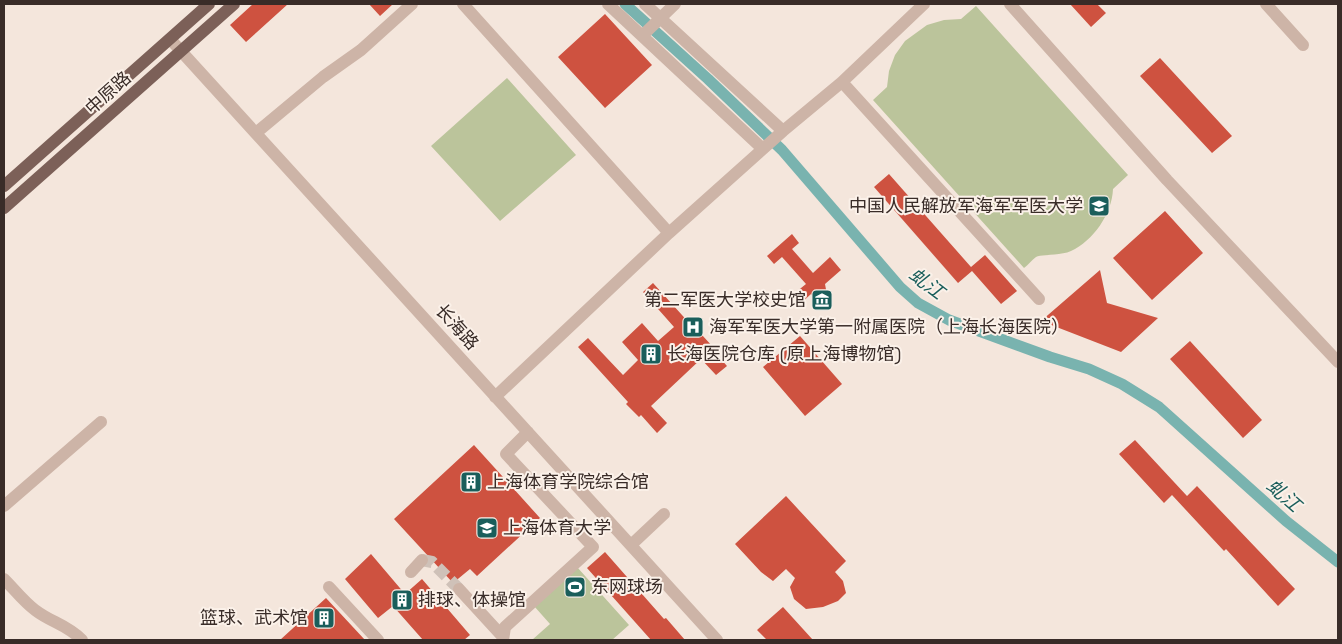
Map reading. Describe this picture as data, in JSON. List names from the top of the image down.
{
  "streets": {
    "main road": ["中原路"],
    "street": ["长海路"]
  },
  "crossings": [
    ["中原路", "长海路"]
  ],
  "water": ["虬江"],
  "places": {
    "school or university": ["中国人民解放军海军军医大学", "上海体育大学"],
    "museum": ["第二军医大学校史馆"],
    "hospital": ["海军军医大学第一附属医院（上海长海医院）"],
    "building": [
      "长海医院仓库 (原上海博物馆)",
      "上海体育学院综合馆",
      "排球、体操馆",
      "篮球、武术馆"
    ],
    "sports": ["东网球场"]
  }
}
